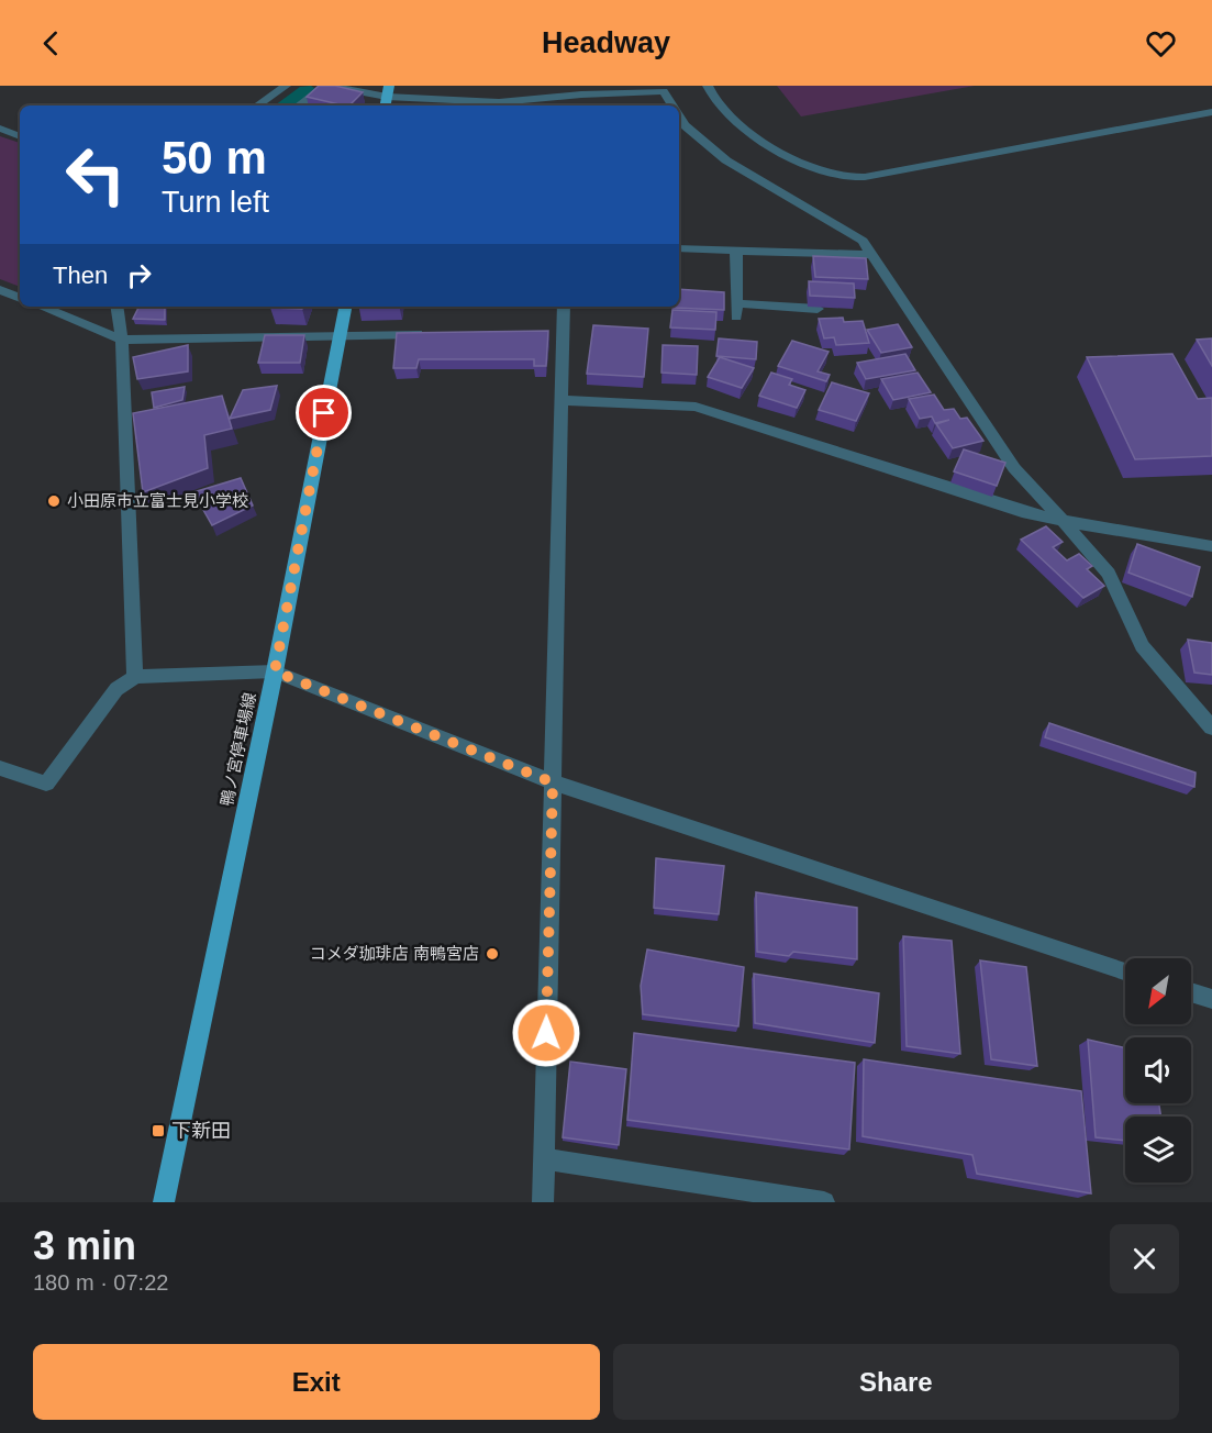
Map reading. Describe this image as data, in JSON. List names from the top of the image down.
{
  "streets": {
    "main road": ["鴨ノ宮停車場線"]
  },
  "places": {
    "other": ["小田原市立富士見小学校", "コメダ珈琲店 南鴨宮店"],
    "transit": ["下新田"]
  },
  "north": "bottom left",
  "page": {
    "header": "Headway",
    "turn": ["50 m", "Turn left"],
    "then": "Then",
    "heading": ["3 min", "180 m · 07:22"],
    "buttons": ["Exit", "Share"]
  }
}
